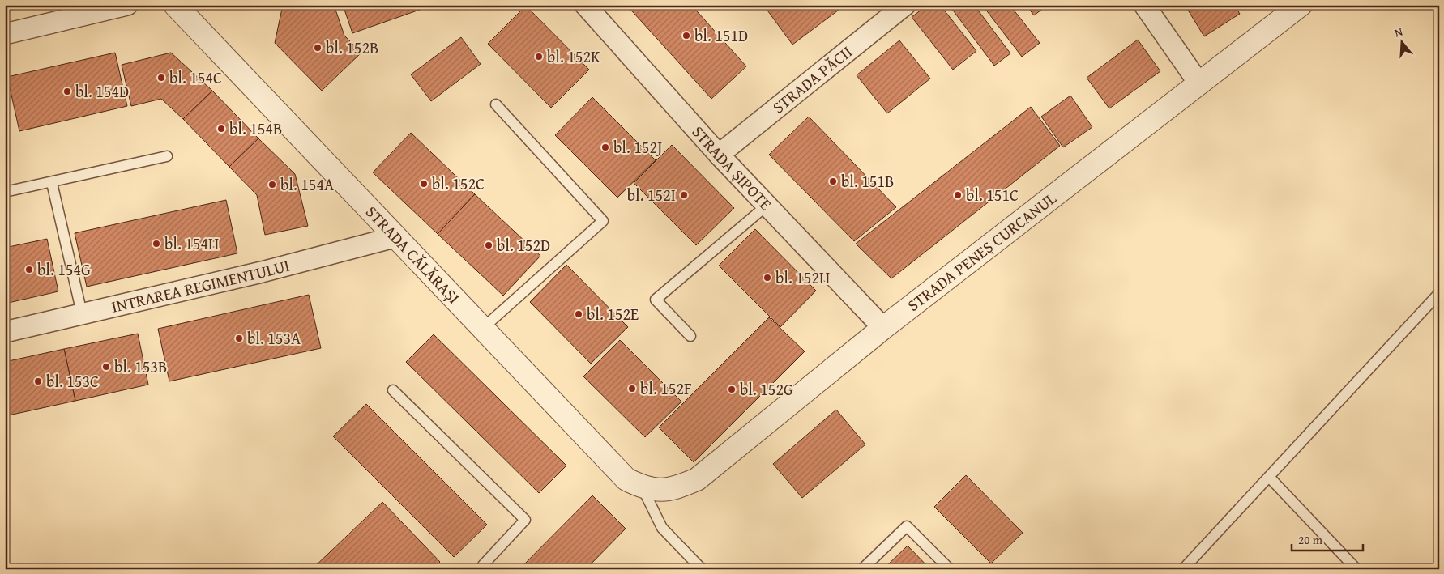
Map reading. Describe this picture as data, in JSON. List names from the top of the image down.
{
  "streets": {
    "street": [
      "STRADA PĂCII",
      "STRADA ȘIPOTE",
      "STRADA PENEȘ CURCANUL",
      "STRADA CĂLĂRAȘI",
      "INTRAREA REGIMENTULUI"
    ]
  },
  "crossings": [
    ["STRADA PĂCII", "STRADA ȘIPOTE"],
    ["STRADA ȘIPOTE", "STRADA PENEȘ CURCANUL"],
    ["STRADA PENEȘ CURCANUL", "STRADA CĂLĂRAȘI"],
    ["STRADA CĂLĂRAȘI", "INTRAREA REGIMENTULUI"]
  ],
  "places": [
    "bl. 151D",
    "bl. 152B",
    "bl. 152K",
    "bl. 154C",
    "bl. 154D",
    "bl. 154B",
    "bl. 152J",
    "bl. 151B",
    "bl. 152C",
    "bl. 154A",
    "bl. 152I",
    "bl. 151C",
    "bl. 154H",
    "bl. 152D",
    "bl. 154G",
    "bl. 152H",
    "bl. 152E",
    "bl. 153A",
    "bl. 153B",
    "bl. 153C",
    "bl. 152F",
    "bl. 152G"
  ],
  "scale_bar": "20 m",
  "north": "top"
}
